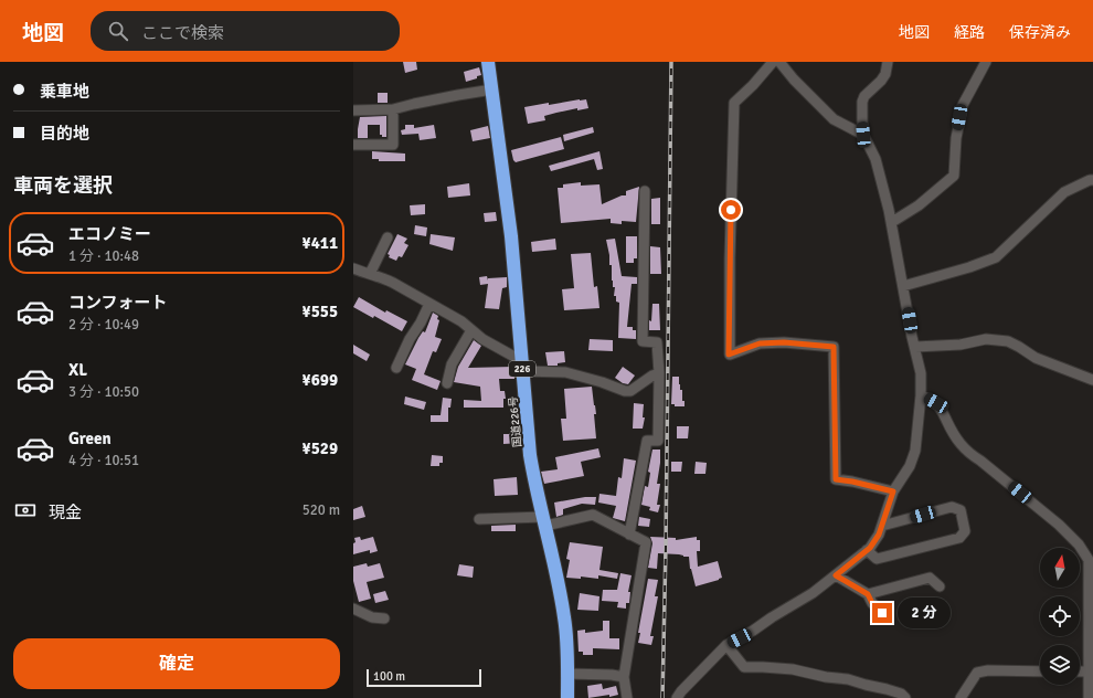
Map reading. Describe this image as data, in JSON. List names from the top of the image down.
{
  "streets": {
    "highway": ["226", "国道226号"]
  },
  "scale_bar": "100 m",
  "north": "top",
  "page": {
    "header": "地図",
    "search": "ここで検索",
    "nav": ["地図", "経路", "保存済み"],
    "banner": ["乗車地", "目的地"],
    "heading": "車両を選択",
    "list": [
      {
        "name": "エコノミー",
        "note": "1 分 · 10:48",
        "value": "¥411"
      },
      {
        "name": "コンフォート",
        "note": "2 分 · 10:49",
        "value": "¥555"
      },
      {
        "name": "XL",
        "note": "3 分 · 10:50",
        "value": "¥699"
      },
      {
        "name": "Green",
        "note": "4 分 · 10:51",
        "value": "¥529"
      }
    ],
    "pay": ["現金", "520 m"],
    "bubble": "2 分",
    "buttons": "確定",
    "scale": "100 m"
  }
}
